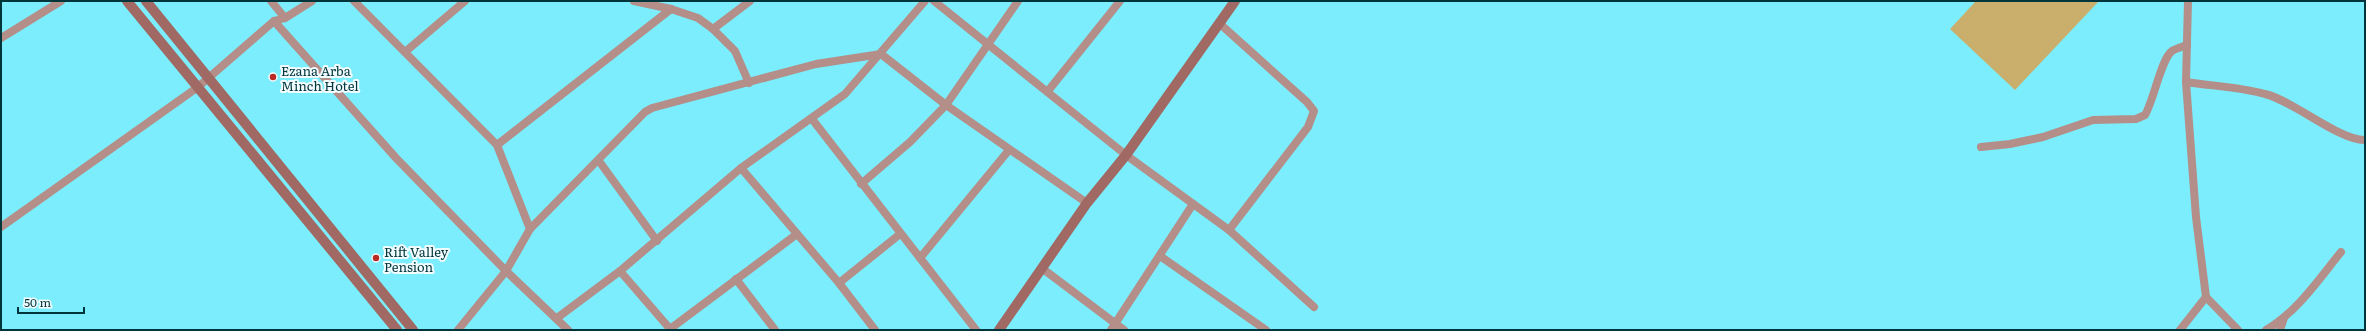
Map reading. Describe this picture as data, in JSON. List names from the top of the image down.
{
  "places": ["Ezana Arba Minch Hotel", "Rift Valley Pension"],
  "scale_bar": "50 m"
}
